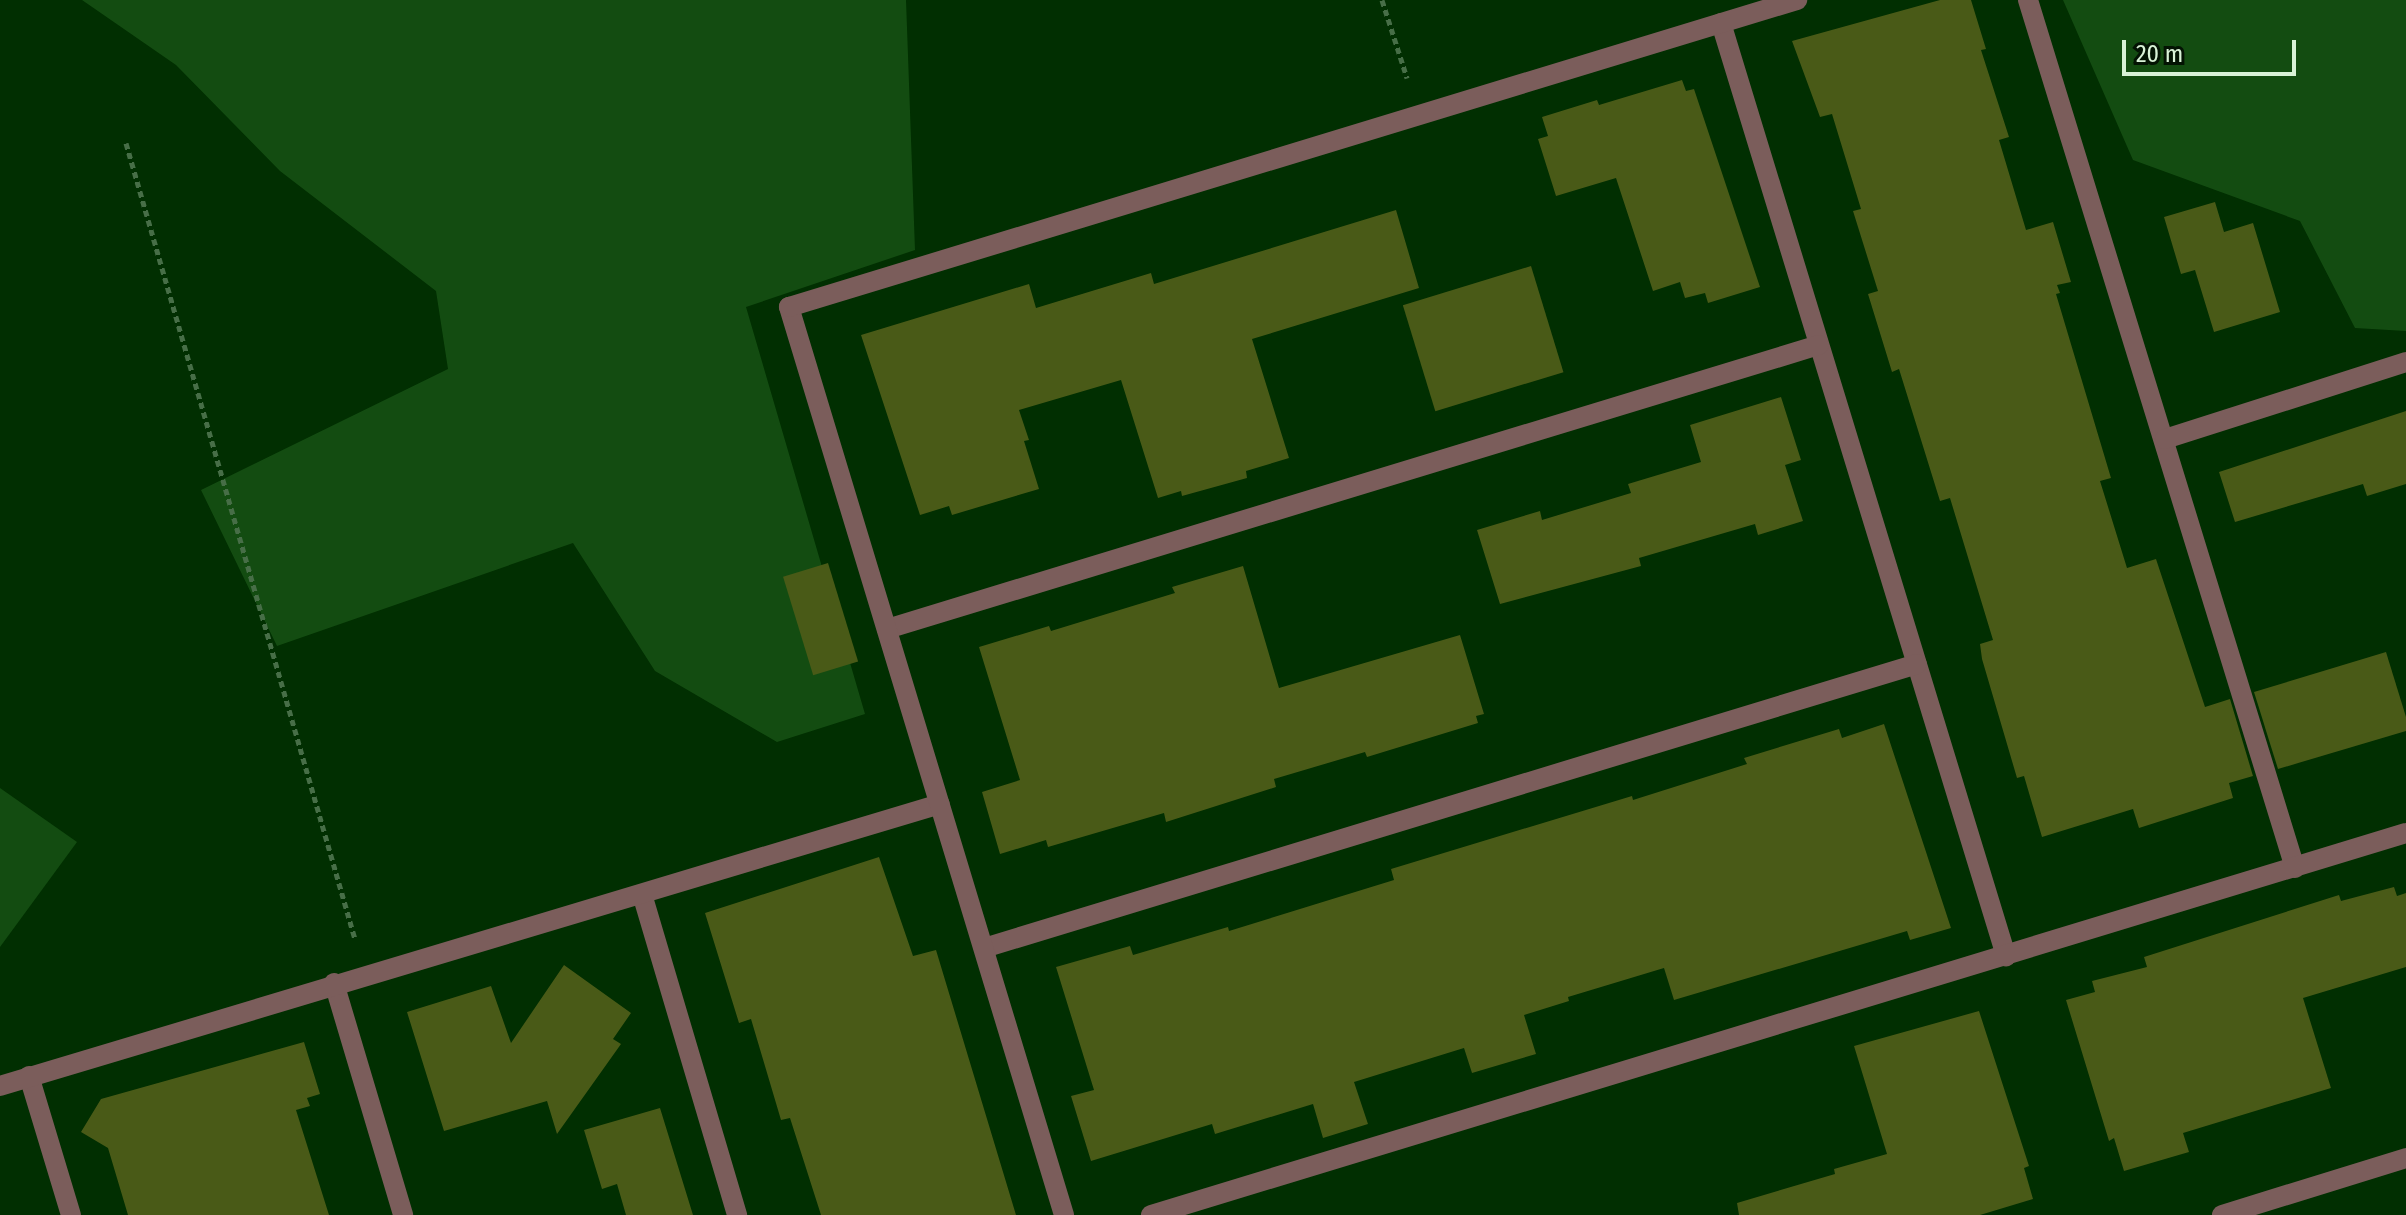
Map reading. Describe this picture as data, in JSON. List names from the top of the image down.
{
  "scale_bar": "20 m"
}
